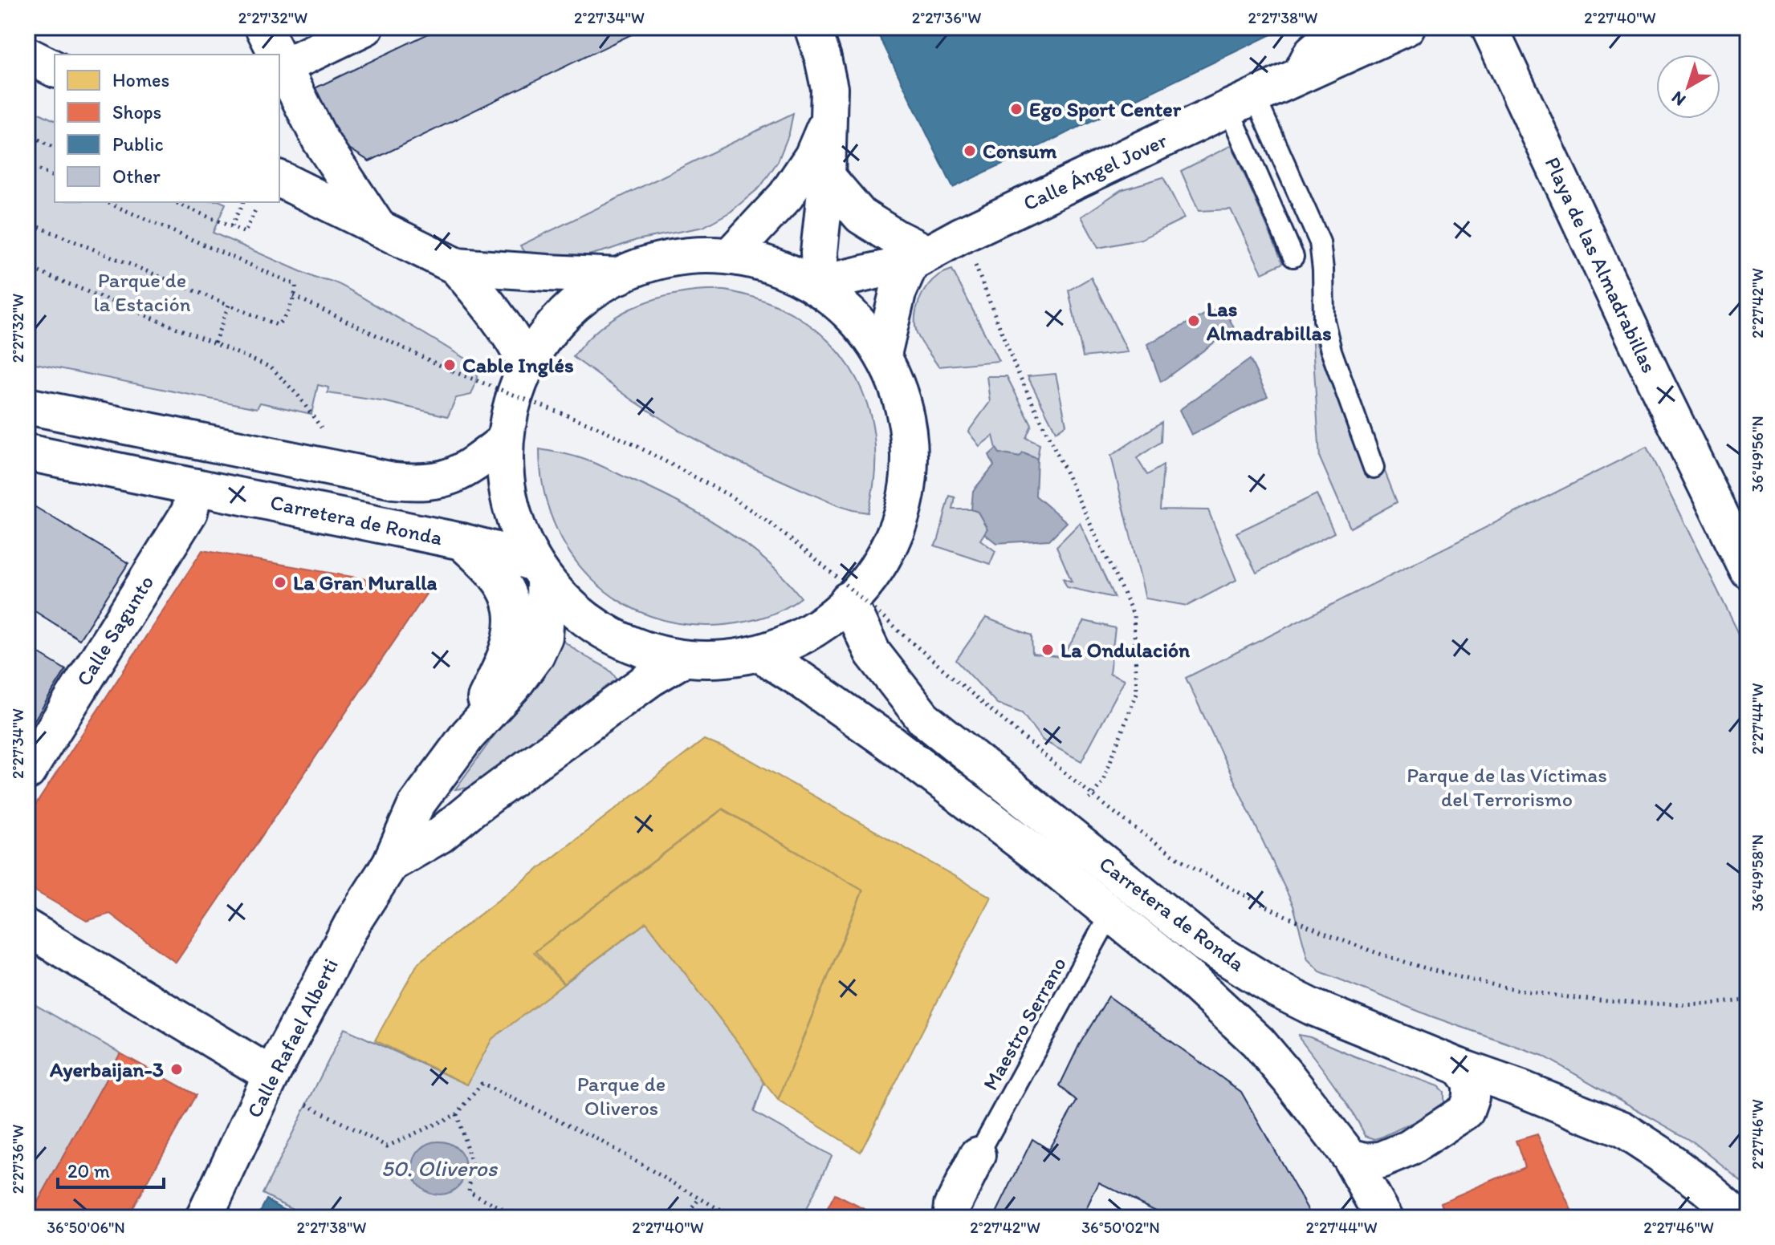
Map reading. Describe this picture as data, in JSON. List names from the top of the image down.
{
  "streets": {
    "main road": [
      "Calle Ángel Jover",
      "Playa de las Almadrabillas",
      "Carretera de Ronda",
      "Calle Sagunto",
      "Calle Rafael Alberti"
    ],
    "lane": ["Maestro Serrano"]
  },
  "crossings": [
    ["Carretera de Ronda", "Calle Sagunto"],
    ["Carretera de Ronda", "Maestro Serrano"],
    ["Carretera de Ronda", "Calle Rafael Alberti"]
  ],
  "water": ["50. Oliveros"],
  "parks": ["Parque de la Estación", "Parque de las Víctimas del Terrorismo", "Parque de Oliveros"],
  "places": [
    "Ego Sport Center",
    "Consum",
    "Las Almadrabillas",
    "Cable Inglés",
    "La Gran Muralla",
    "La Ondulación",
    "Ayerbaijan-3"
  ],
  "legend": [
    "Homes",
    "Shops",
    "Public",
    "Other"
  ],
  "scale_bar": "20 m",
  "north": "bottom left",
  "coordinates": [
    "2°27'32\"W",
    "2°27'34\"W",
    "2°27'36\"W",
    "2°27'38\"W",
    "2°27'40\"W",
    "2°27'42\"W",
    "36°49'56\"N",
    "2°27'44\"W",
    "36°49'58\"N",
    "2°27'46\"W",
    "36°50'06\"N",
    "36°50'02\"N"
  ]
}
